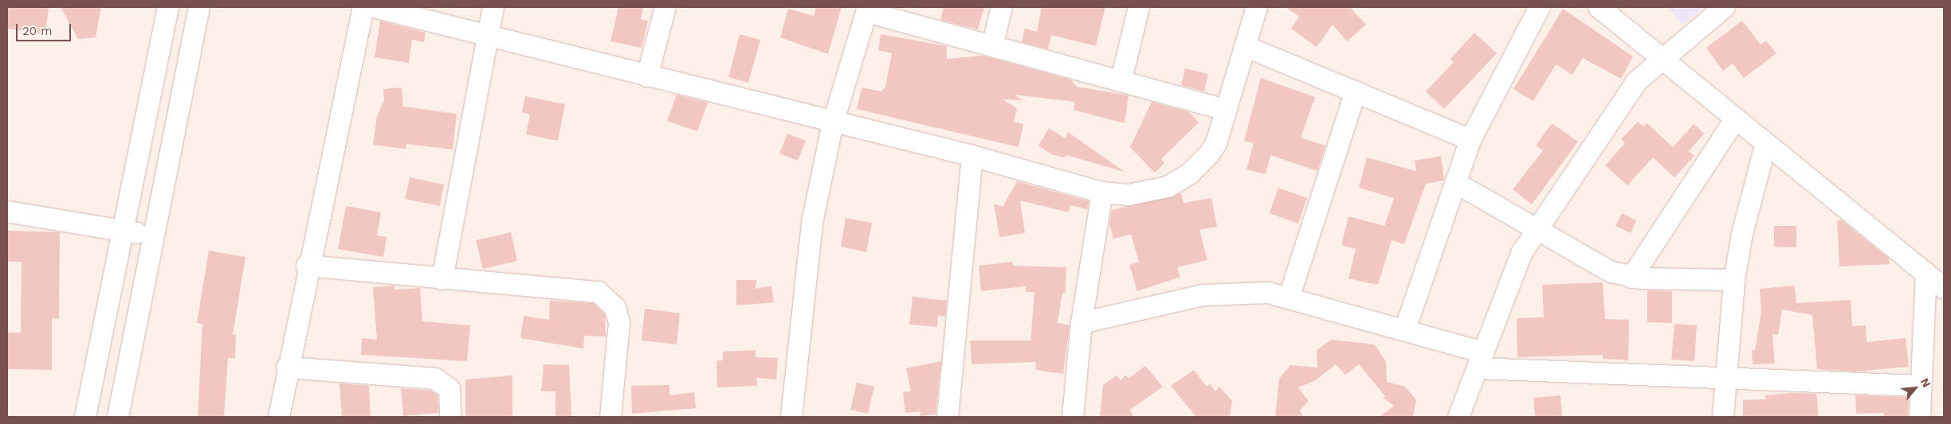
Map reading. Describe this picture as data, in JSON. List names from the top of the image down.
{
  "scale_bar": "20 m",
  "north": "top right"
}
